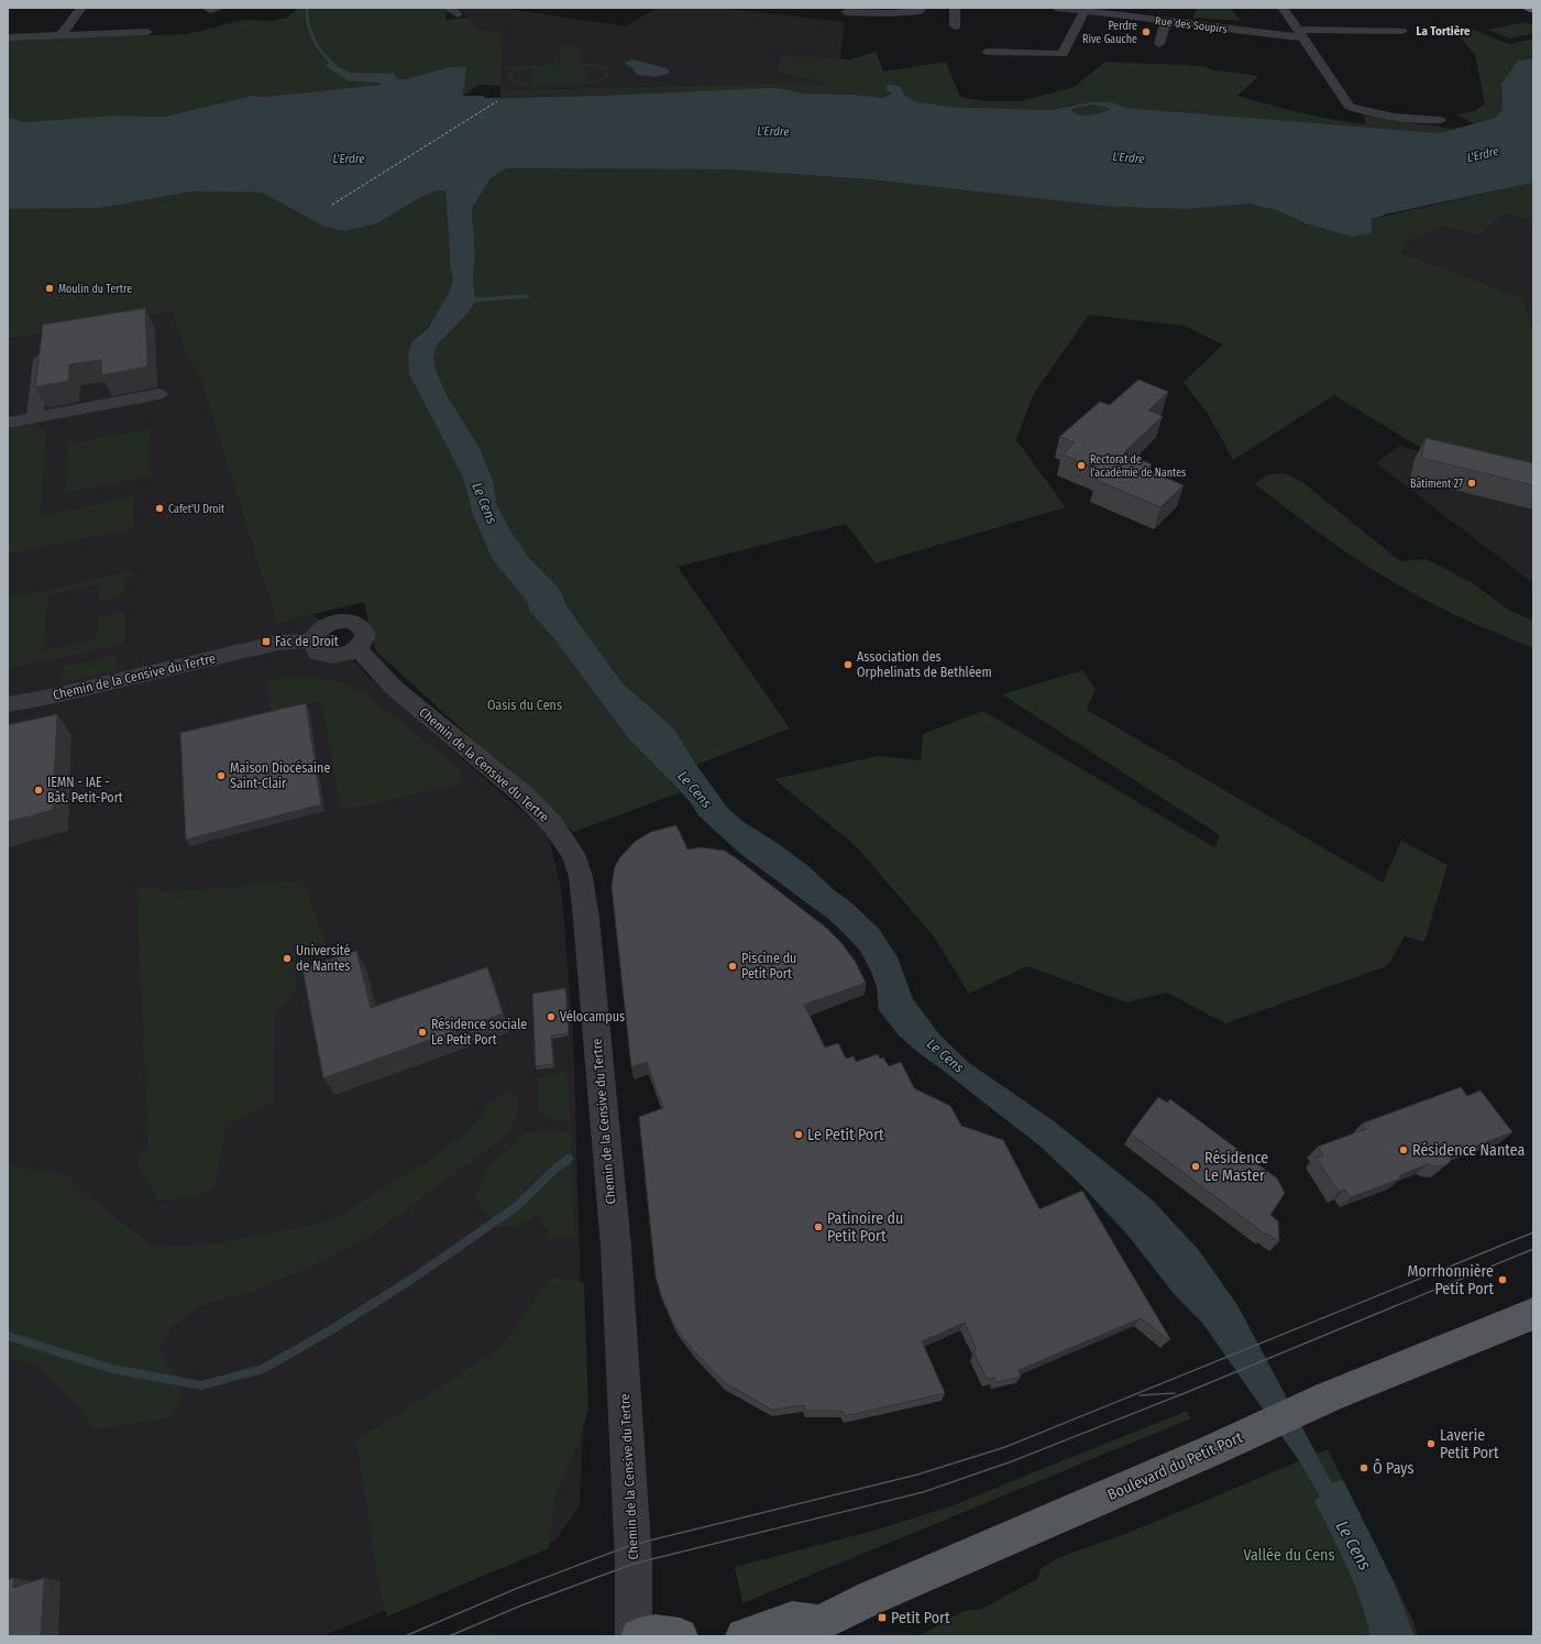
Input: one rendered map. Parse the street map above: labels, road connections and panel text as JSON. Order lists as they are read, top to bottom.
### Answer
{
  "streets": {
    "main road": ["Boulevard du Petit Port"],
    "street": ["Rue des Soupirs", "Chemin de la Censive du Tertre"]
  },
  "districts": ["La Tortière"],
  "water": ["L'Erdre", "Le Cens"],
  "parks": ["Oasis du Cens", "Vallée du Cens"],
  "places": {
    "other": [
      "Perdre Rive Gauche",
      "Moulin du Tertre",
      "Rectorat de l'académie de Nantes",
      "Bâtiment 27",
      "Cafet'U Droit",
      "Association des Orphelinats de Bethléem",
      "Maison Diocésaine Saint-Clair",
      "IEMN - IAE - Bât. Petit-Port",
      "Université de Nantes",
      "Piscine du Petit Port",
      "Vélocampus",
      "Résidence sociale Le Petit Port",
      "Le Petit Port",
      "Résidence Nantea",
      "Résidence Le Master",
      "Patinoire du Petit Port",
      "Morrhonnière Petit Port",
      "Laverie Petit Port",
      "Ô Pays"
    ],
    "transit": ["Fac de Droit", "Petit Port"]
  }
}
